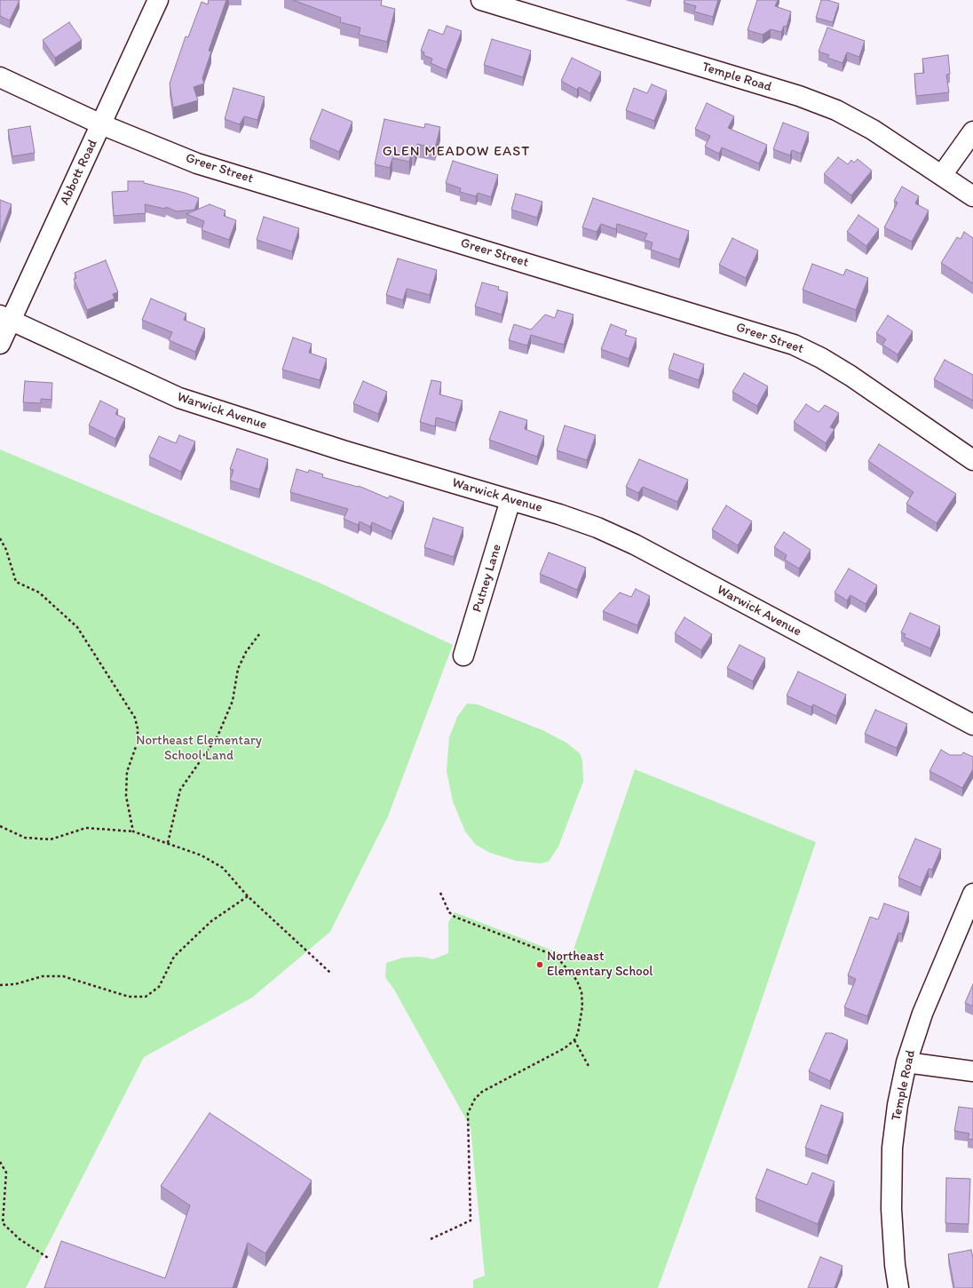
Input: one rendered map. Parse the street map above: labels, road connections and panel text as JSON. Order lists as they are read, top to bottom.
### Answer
{
  "streets": {
    "street": [
      "Temple Road",
      "Greer Street",
      "Abbott Road",
      "Warwick Avenue",
      "Putney Lane"
    ]
  },
  "crossings": [
    ["Greer Street", "Abbott Road"],
    ["Abbott Road", "Warwick Avenue"],
    ["Warwick Avenue", "Putney Lane"]
  ],
  "districts": ["GLEN MEADOW EAST"],
  "parks": ["Northeast Elementary School Land"],
  "places": ["Northeast Elementary School"]
}
